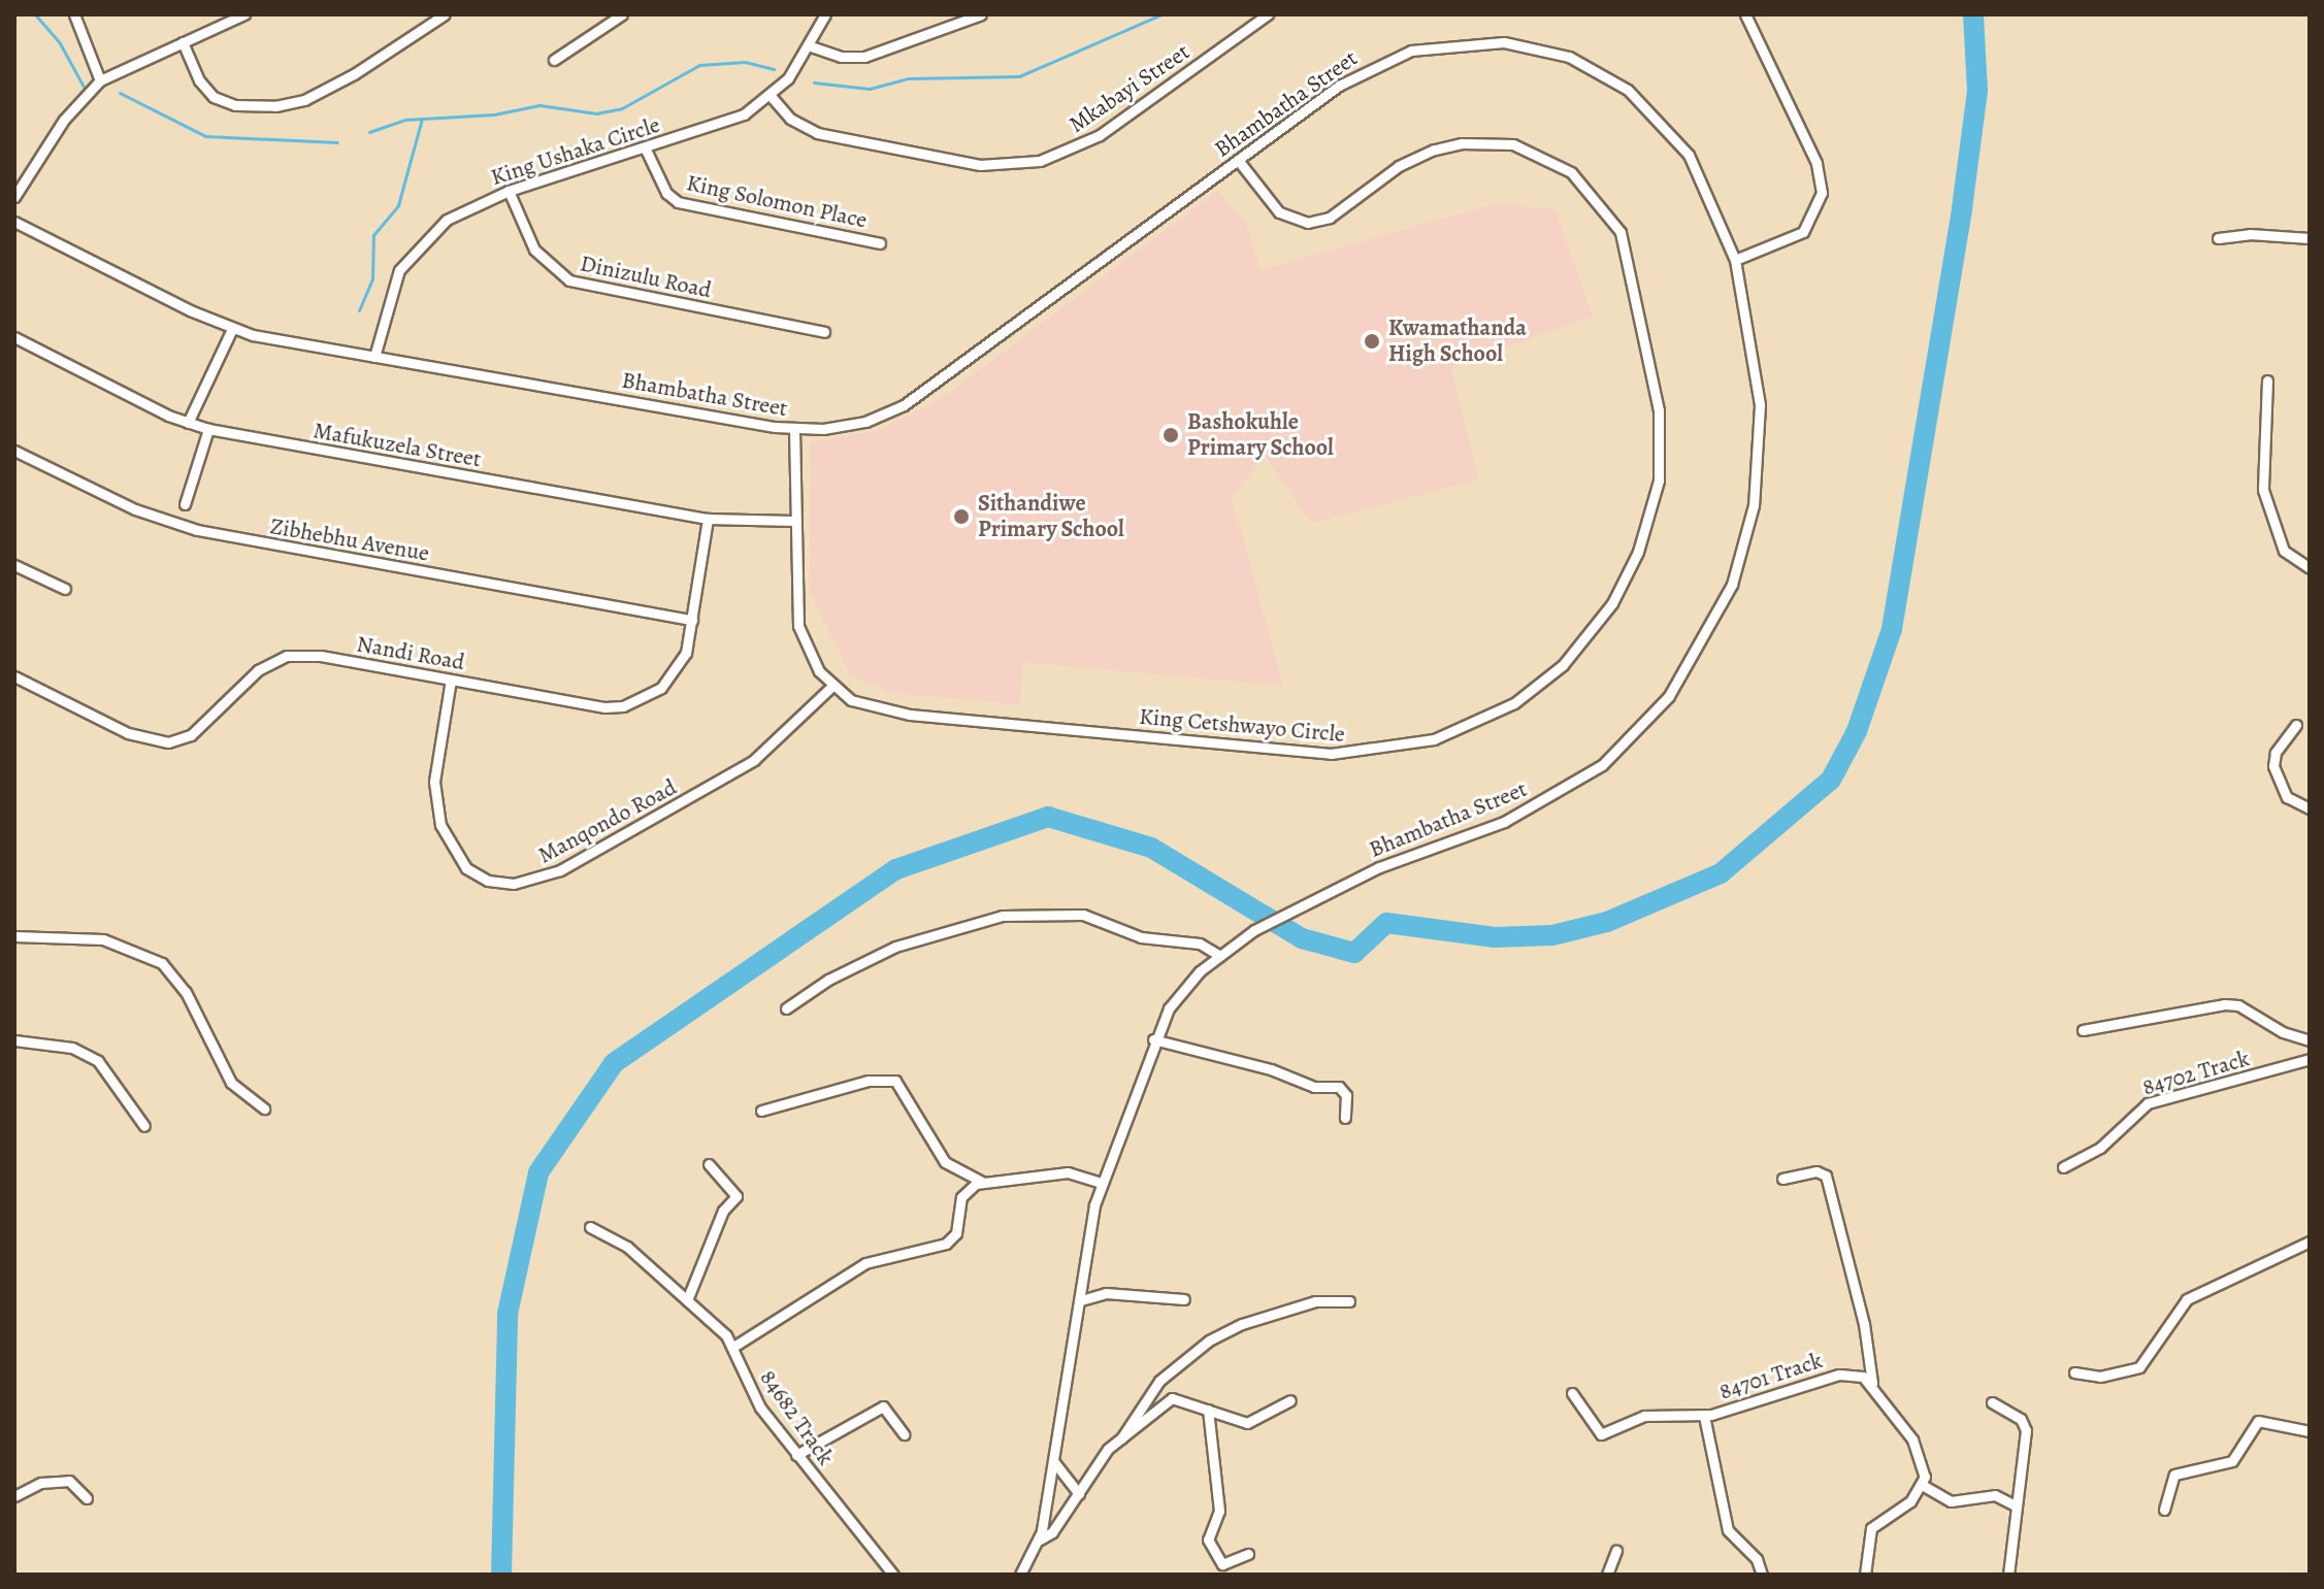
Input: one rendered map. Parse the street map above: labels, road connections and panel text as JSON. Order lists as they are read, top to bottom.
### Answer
{
  "streets": {
    "street": [
      "Mkabayi Street",
      "Bhambatha Street",
      "King Ushaka Circle",
      "King Solomon Place",
      "Dinizulu Road",
      "Mafukuzela Street",
      "Zibhebhu Avenue",
      "Nandi Road",
      "King Cetshwayo Circle",
      "Manqondo Road",
      "84702 Track",
      "84701 Track",
      "84682 Track"
    ]
  },
  "crossings": [
    ["Mkabayi Street", "King Ushaka Circle"],
    ["Bhambatha Street", "King Ushaka Circle"],
    ["Bhambatha Street", "King Cetshwayo Circle"],
    ["King Ushaka Circle", "King Solomon Place"],
    ["King Ushaka Circle", "Dinizulu Road"],
    ["Mafukuzela Street", "Nandi Road"],
    ["Zibhebhu Avenue", "Nandi Road"],
    ["Nandi Road", "Manqondo Road"],
    ["King Cetshwayo Circle", "Manqondo Road"]
  ],
  "places": ["Kwamathanda High School", "Bashokuhle Primary School", "Sithandiwe Primary School"]
}
